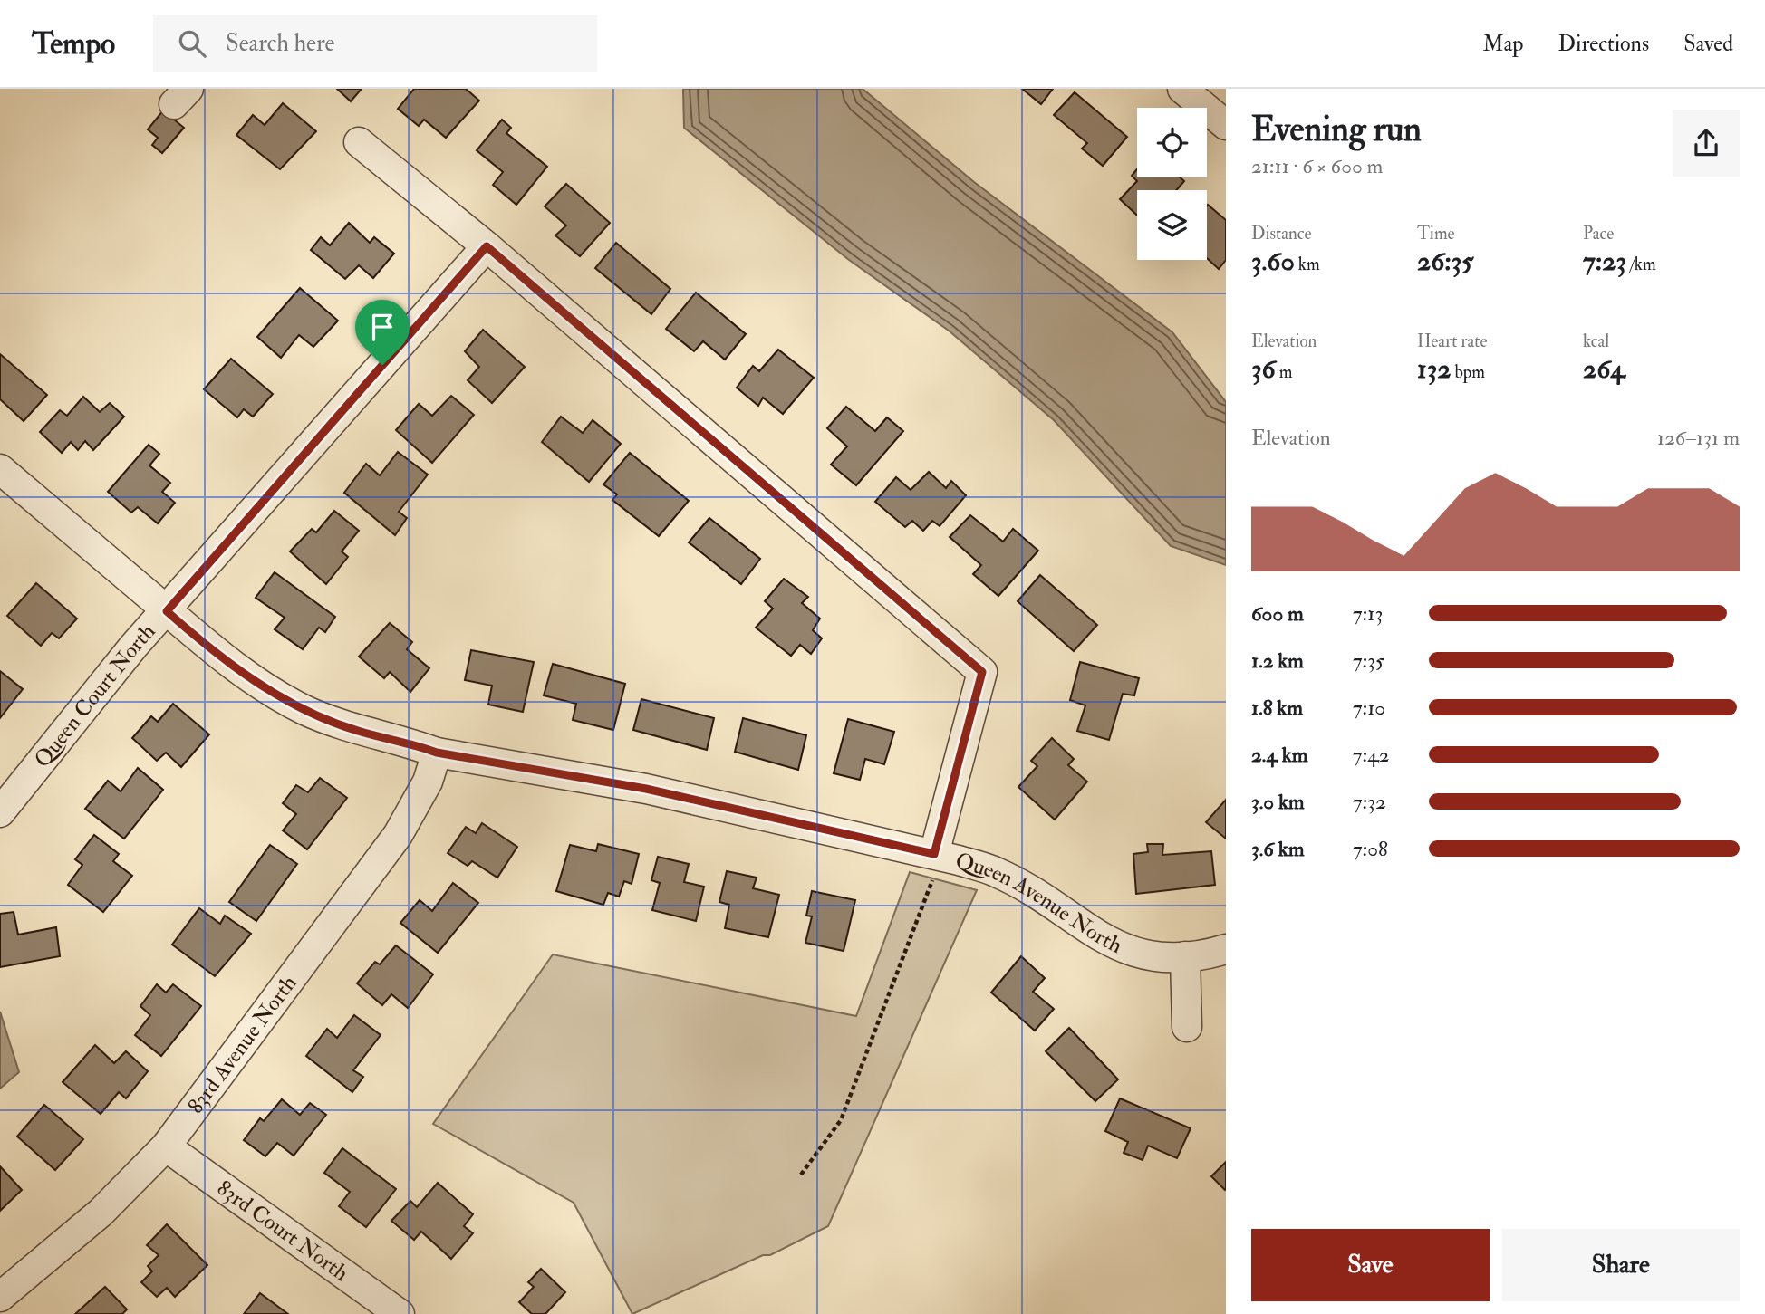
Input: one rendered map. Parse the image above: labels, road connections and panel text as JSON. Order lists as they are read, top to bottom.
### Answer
{
  "streets": {
    "street": [
      "Queen Court North",
      "Queen Avenue North",
      "83rd Avenue North",
      "83rd Court North"
    ]
  },
  "crossings": [
    ["Queen Court North", "Queen Avenue North"],
    ["Queen Avenue North", "83rd Avenue North"],
    ["83rd Avenue North", "83rd Court North"]
  ],
  "page": {
    "header": "Tempo",
    "search": "Search here",
    "nav": ["Map", "Directions", "Saved"],
    "heading": ["Evening run", "21:11 · 6 × 600 m"],
    "stats": [
      ["Distance", "3.60 km"],
      ["Time", "26:35"],
      ["Pace", "7:23 /km"],
      ["Elevation", "36 m"],
      ["Heart rate", "132 bpm"],
      ["kcal", "264"]
    ],
    "chart": ["Elevation", "126–131 m"],
    "list": [
      {
        "name": "600 m",
        "note": "7:13"
      },
      {
        "name": "1.2 km",
        "note": "7:35"
      },
      {
        "name": "1.8 km",
        "note": "7:10"
      },
      {
        "name": "2.4 km",
        "note": "7:42"
      },
      {
        "name": "3.0 km",
        "note": "7:32"
      },
      {
        "name": "3.6 km",
        "note": "7:08"
      }
    ],
    "buttons": ["Save", "Share"]
  }
}
